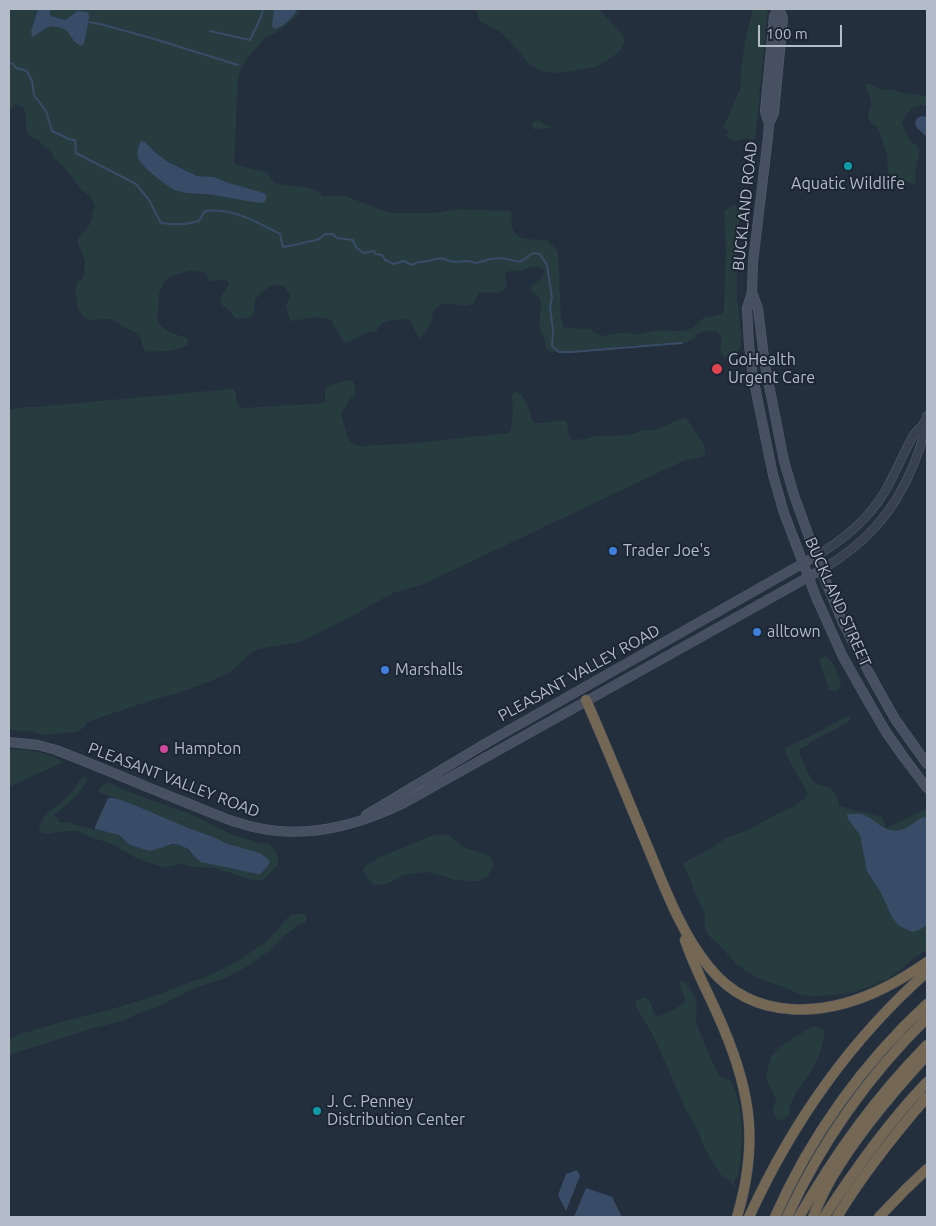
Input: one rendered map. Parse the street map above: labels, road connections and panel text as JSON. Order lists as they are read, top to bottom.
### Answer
{
  "streets": {
    "main road": ["BUCKLAND ROAD", "BUCKLAND STREET", "PLEASANT VALLEY ROAD"]
  },
  "crossings": [
    ["BUCKLAND ROAD", "BUCKLAND STREET"],
    ["BUCKLAND STREET", "PLEASANT VALLEY ROAD"]
  ],
  "places": [
    "Aquatic Wildlife",
    "GoHealth Urgent Care",
    "Trader Joe's",
    "alltown",
    "Marshalls",
    "Hampton",
    "J. C. Penney Distribution Center"
  ],
  "scale_bar": "100 m"
}
